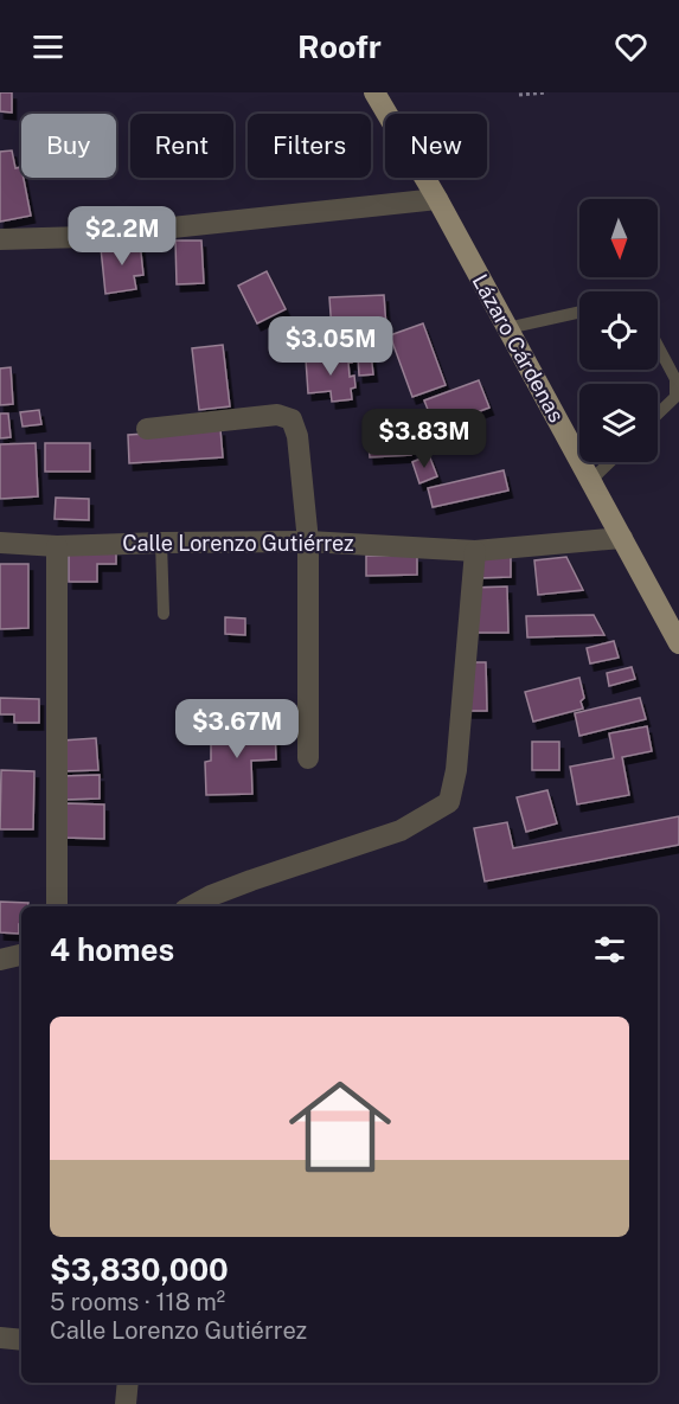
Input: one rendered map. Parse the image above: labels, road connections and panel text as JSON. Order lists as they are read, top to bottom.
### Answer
{
  "streets": {
    "main road": ["Lázaro Cárdenas"],
    "street": ["Calle Lorenzo Gutiérrez"]
  },
  "crossings": [
    ["Lázaro Cárdenas", "Calle Lorenzo Gutiérrez"]
  ],
  "north": "bottom",
  "page": {
    "header": "Roofr",
    "chip": [
      "Buy",
      "Rent",
      "Filters",
      "New"
    ],
    "price": [
      "$2.2M",
      "$3.05M",
      "$3.83M",
      "$3.67M"
    ],
    "heading": "4 homes",
    "list": [
      {
        "name": "$3,830,000",
        "note": "5 rooms · 118 m² · Calle Lorenzo Gutiérrez"
      }
    ]
  }
}
